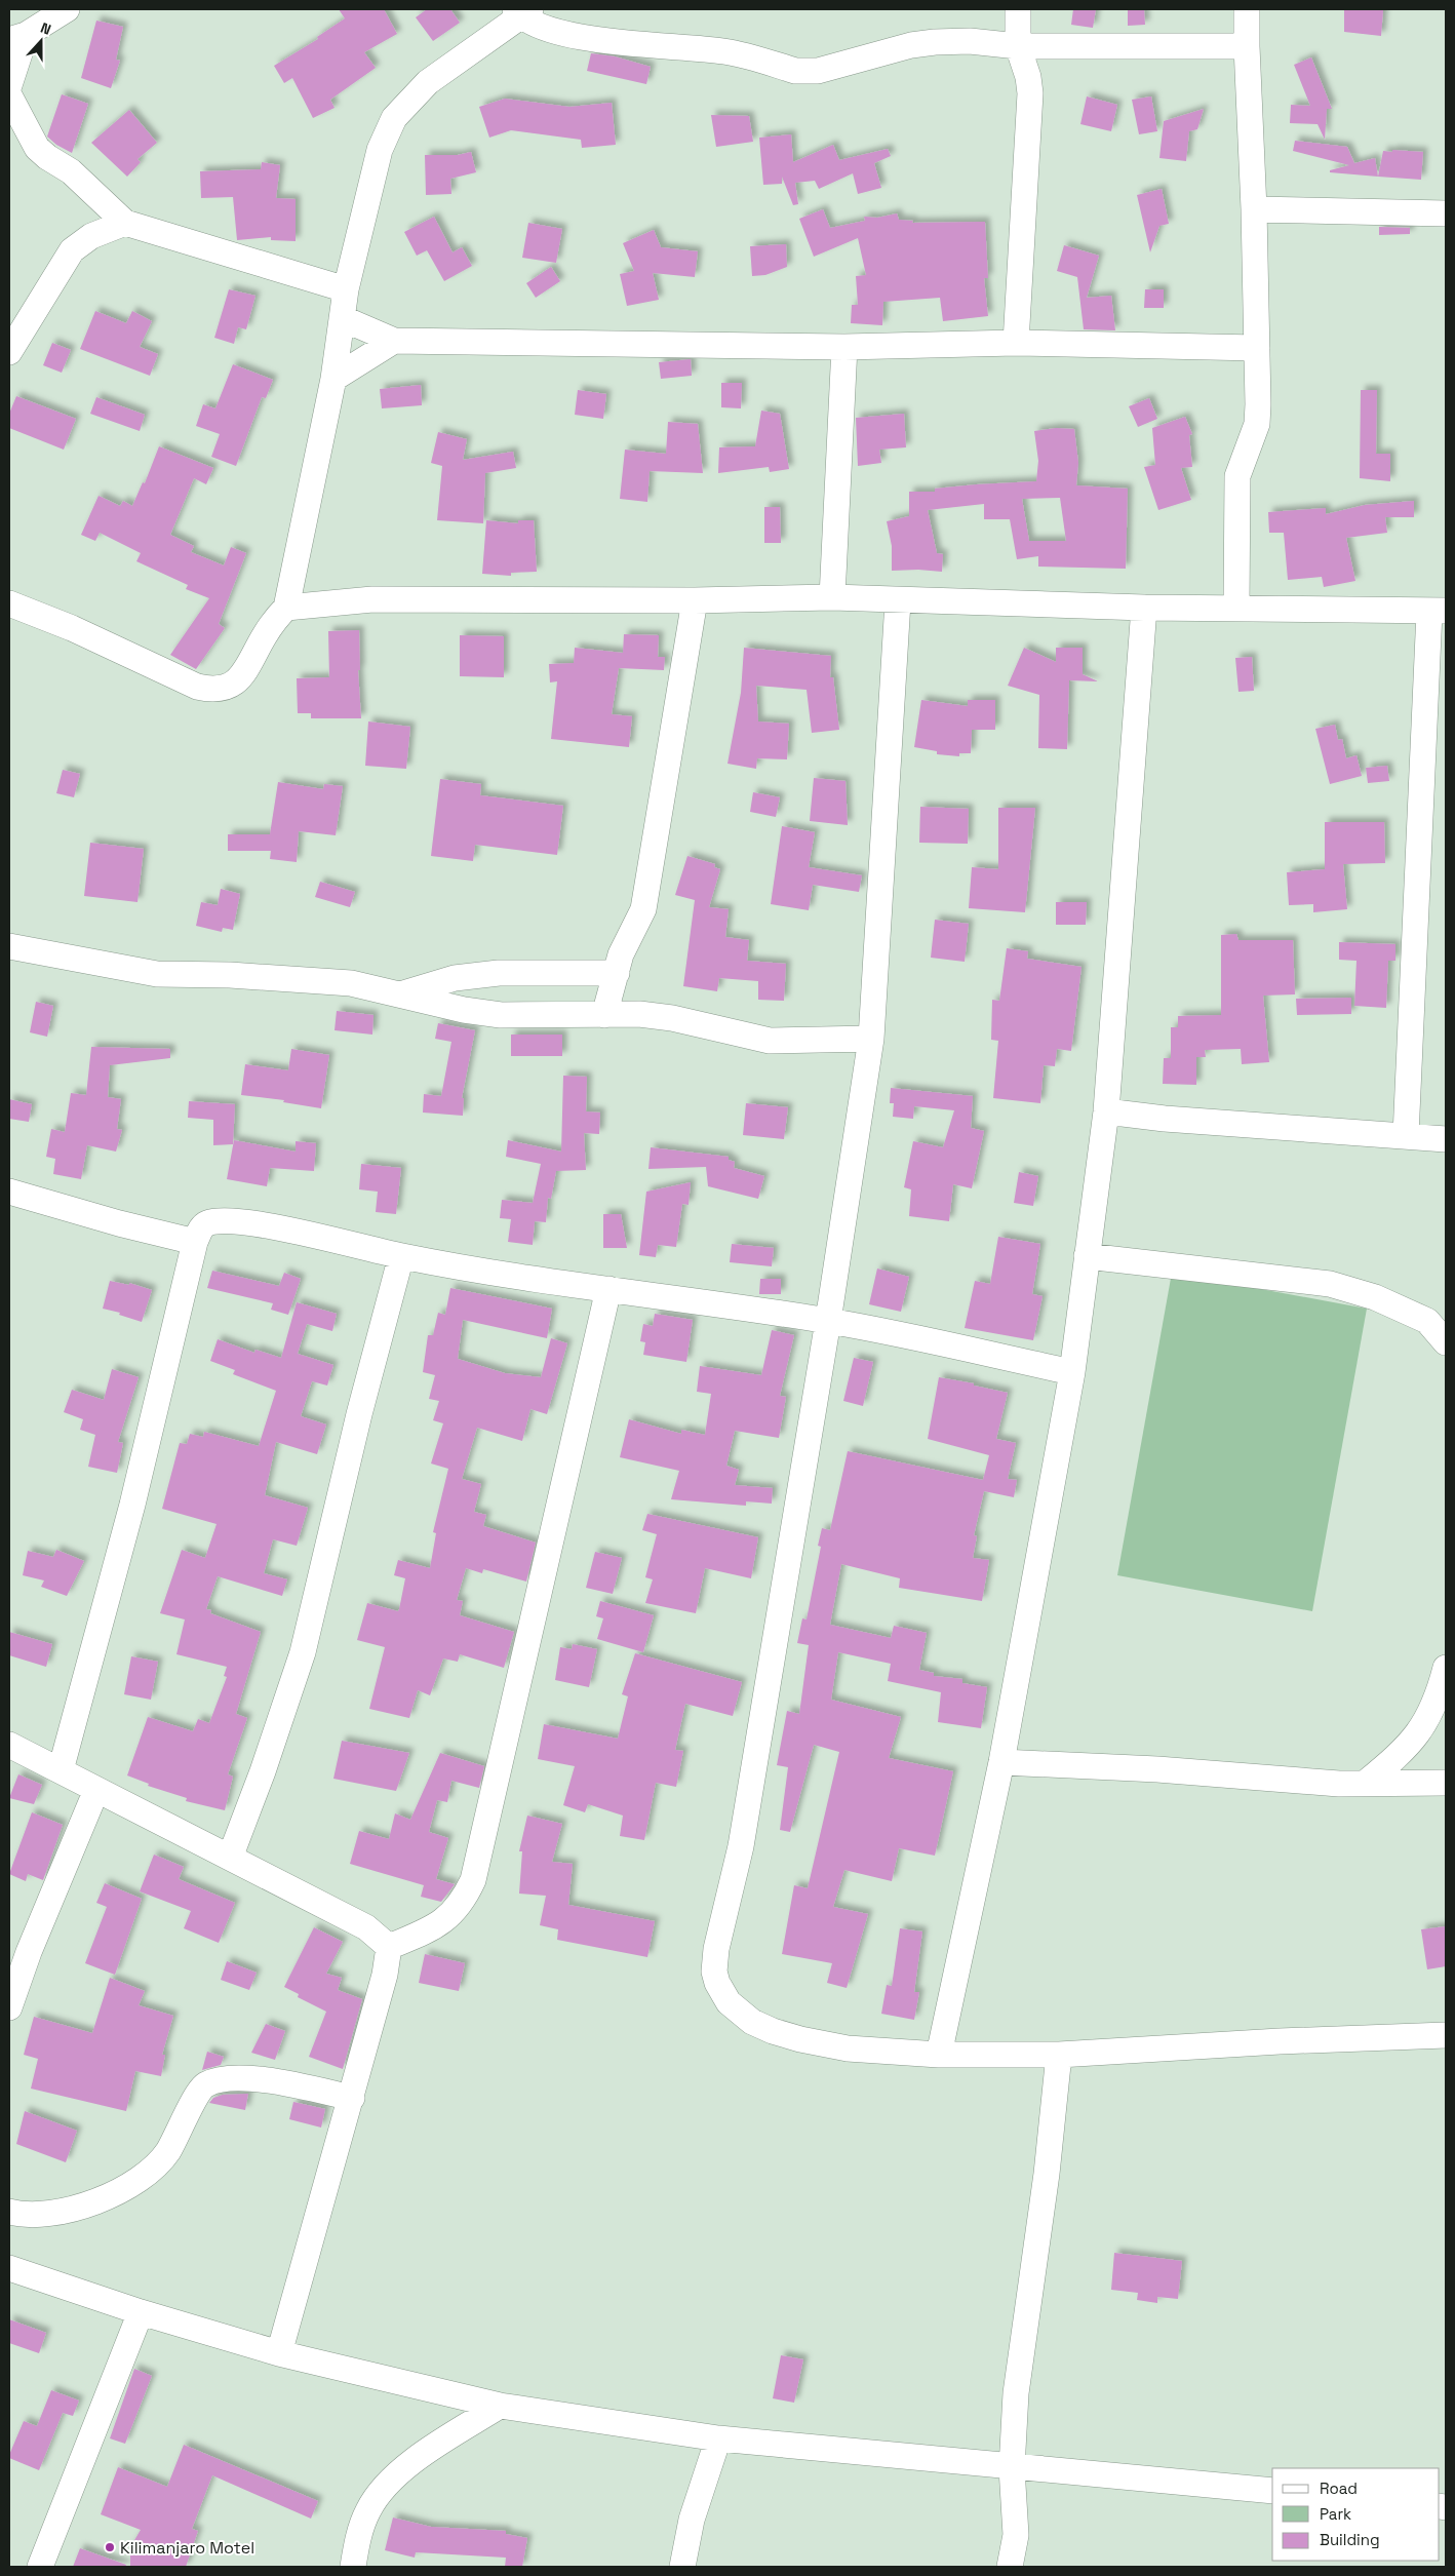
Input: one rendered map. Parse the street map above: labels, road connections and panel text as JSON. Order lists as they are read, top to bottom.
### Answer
{
  "places": ["Kilimanjaro Motel"],
  "legend": ["Road", "Park", "Building"],
  "north": "top"
}
